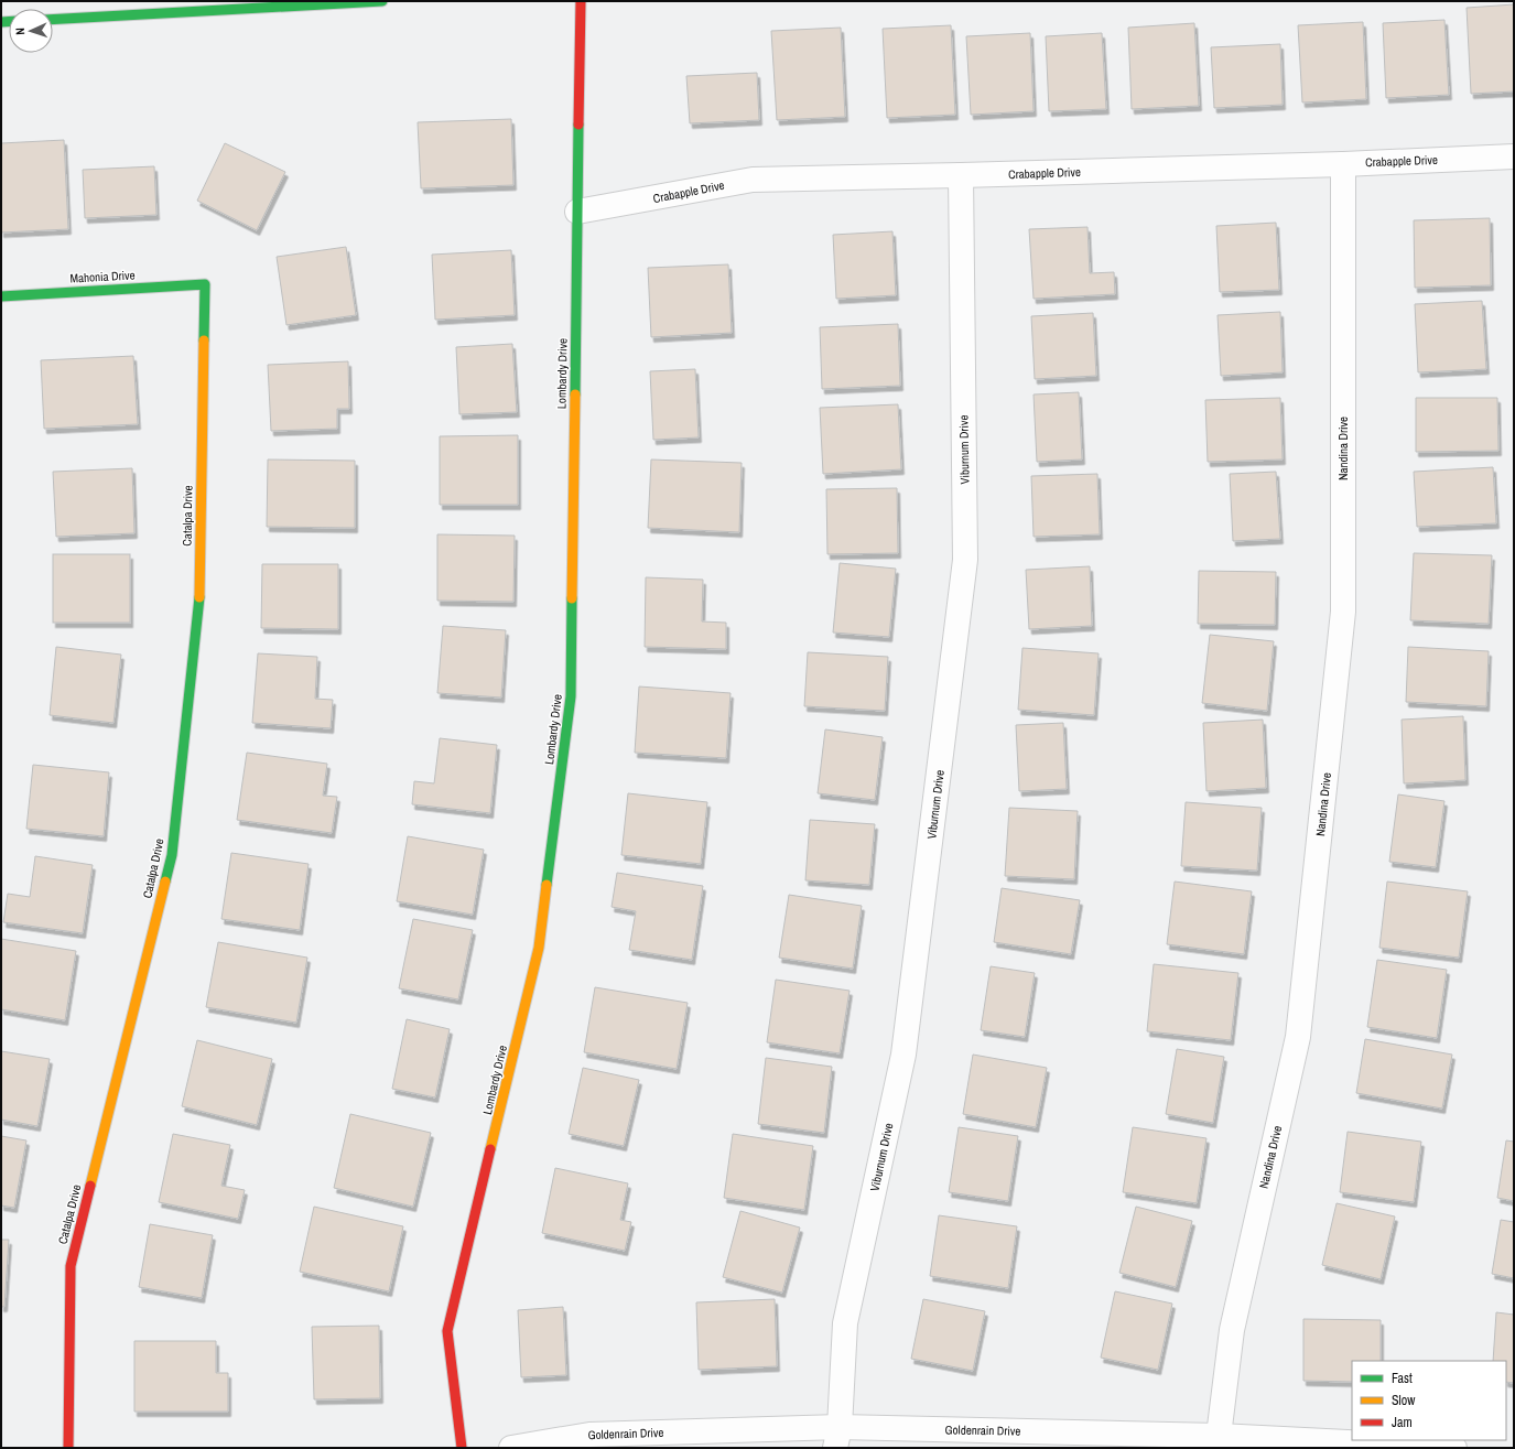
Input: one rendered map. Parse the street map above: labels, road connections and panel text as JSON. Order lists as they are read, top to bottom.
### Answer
{
  "streets": {
    "street": [
      "Crabapple Drive",
      "Mahonia Drive",
      "Lombardy Drive",
      "Nandina Drive",
      "Viburnum Drive",
      "Catalpa Drive",
      "Goldenrain Drive"
    ]
  },
  "crossings": [
    ["Crabapple Drive", "Lombardy Drive"],
    ["Crabapple Drive", "Nandina Drive"],
    ["Crabapple Drive", "Viburnum Drive"],
    ["Mahonia Drive", "Catalpa Drive"],
    ["Nandina Drive", "Goldenrain Drive"],
    ["Viburnum Drive", "Goldenrain Drive"]
  ],
  "legend": ["Fast", "Slow", "Jam"],
  "north": "left"
}
